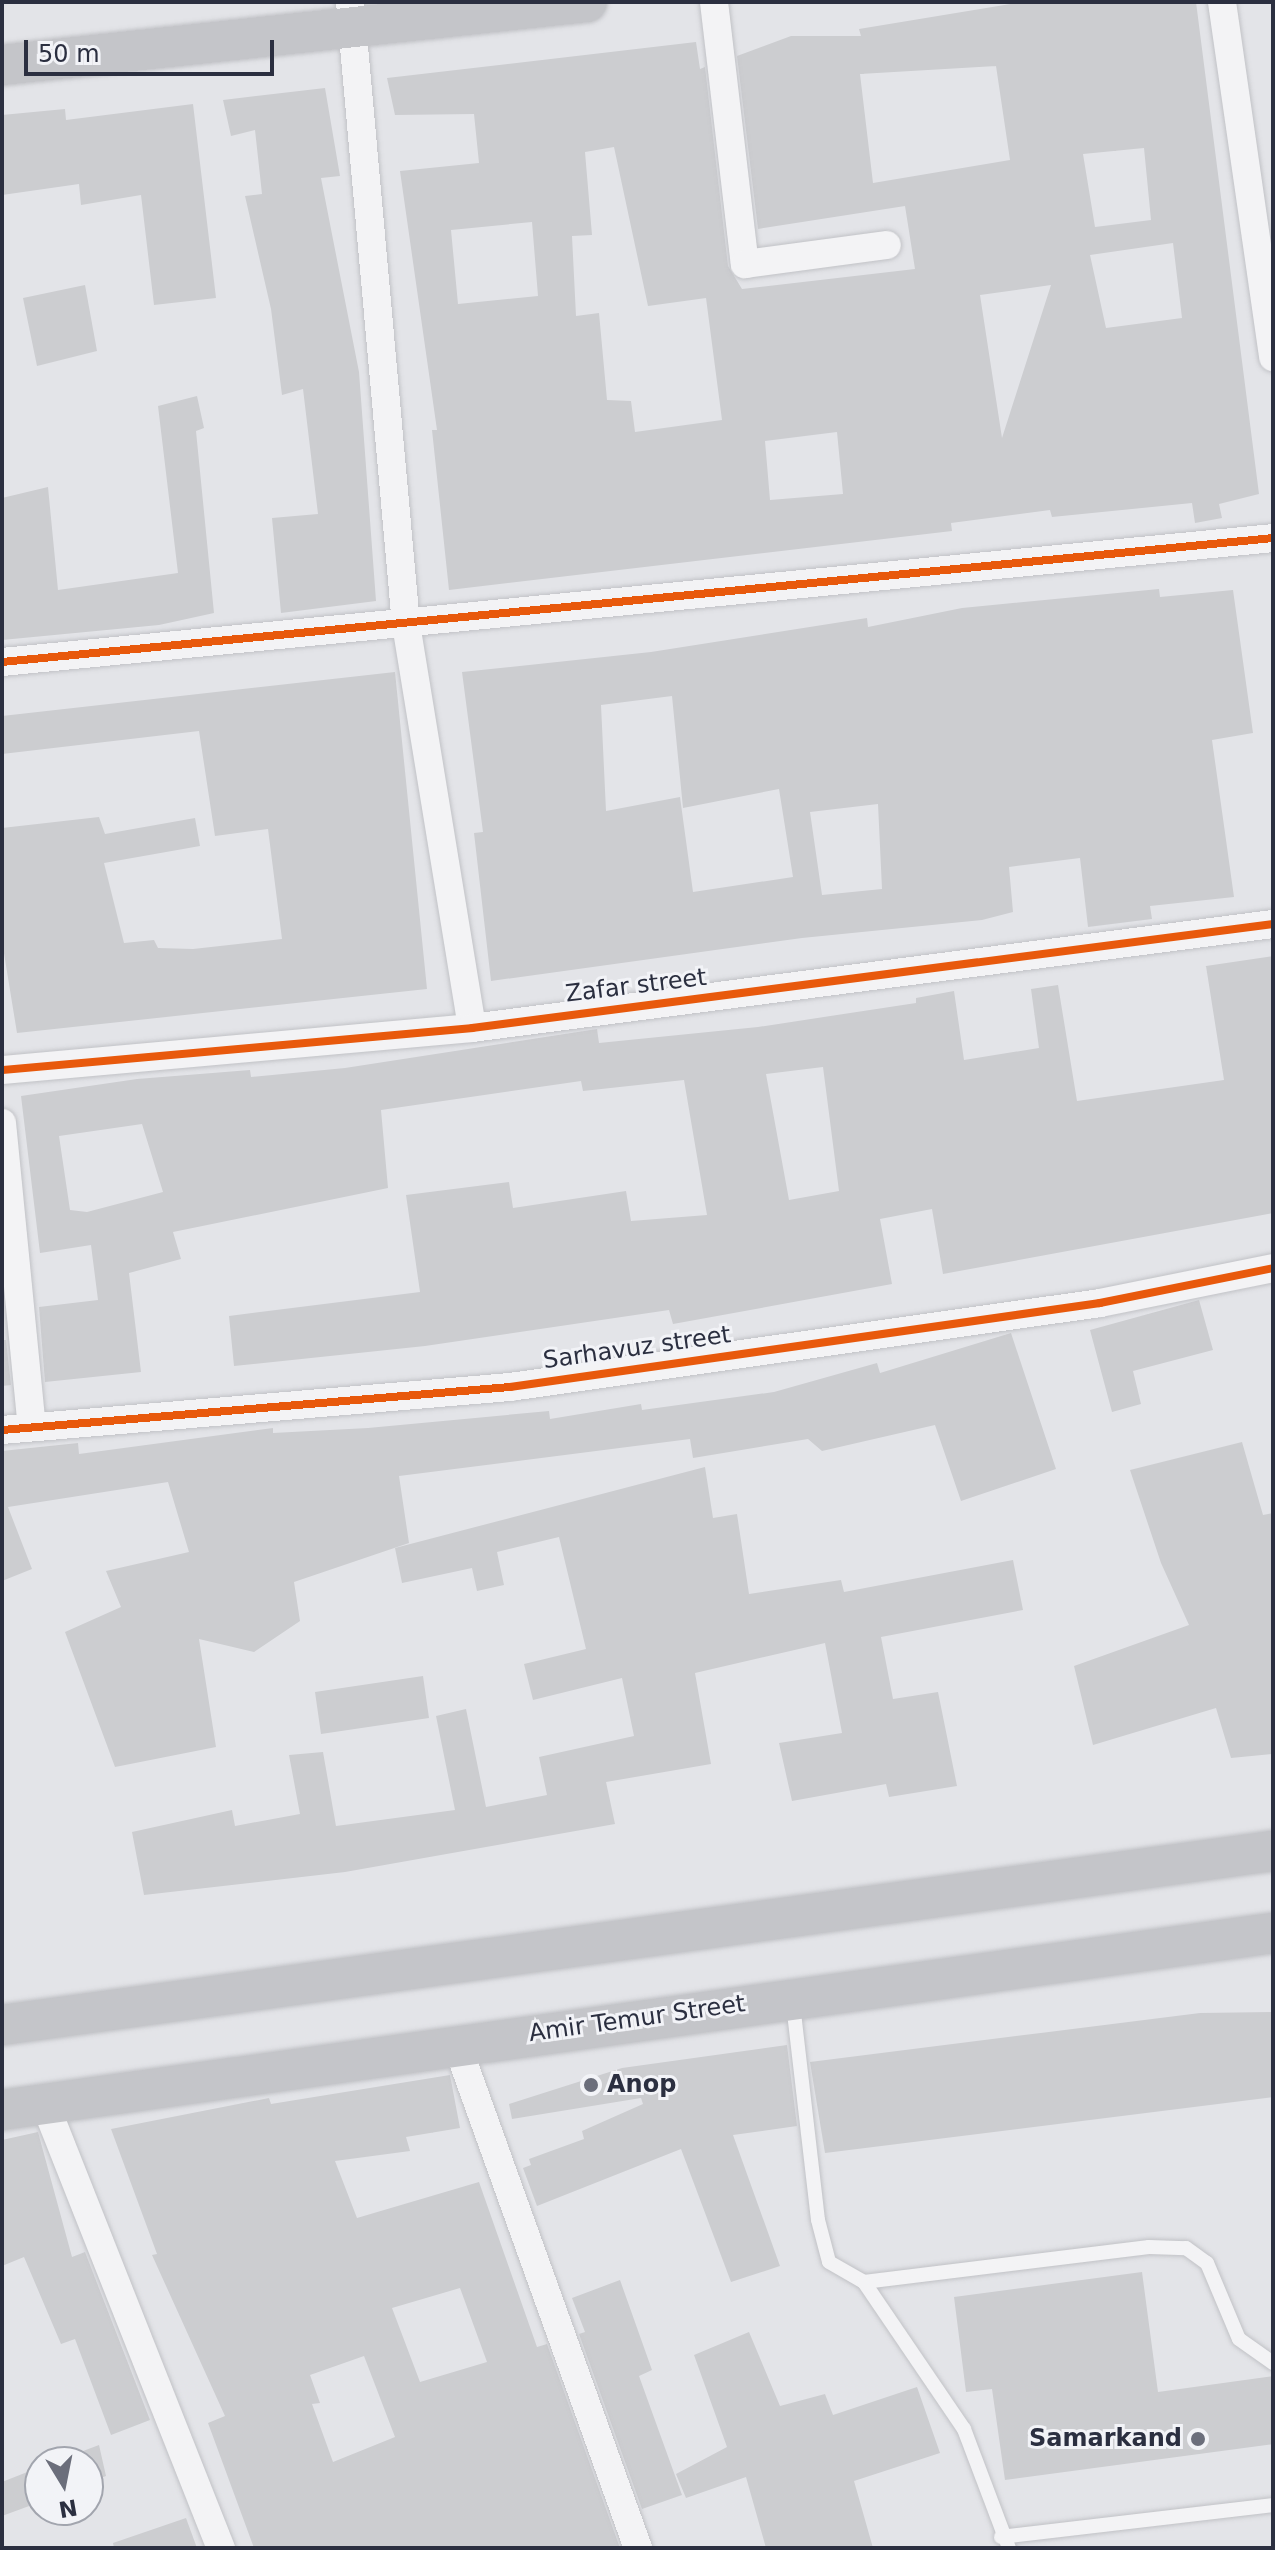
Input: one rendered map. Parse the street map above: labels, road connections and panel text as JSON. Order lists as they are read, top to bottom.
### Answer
{
  "streets": {
    "main road": ["Amir Temur Street"],
    "street": ["Zafar street", "Sarhavuz street"]
  },
  "places": ["Anop", "Samarkand"],
  "scale_bar": "50 m",
  "north": "bottom"
}
